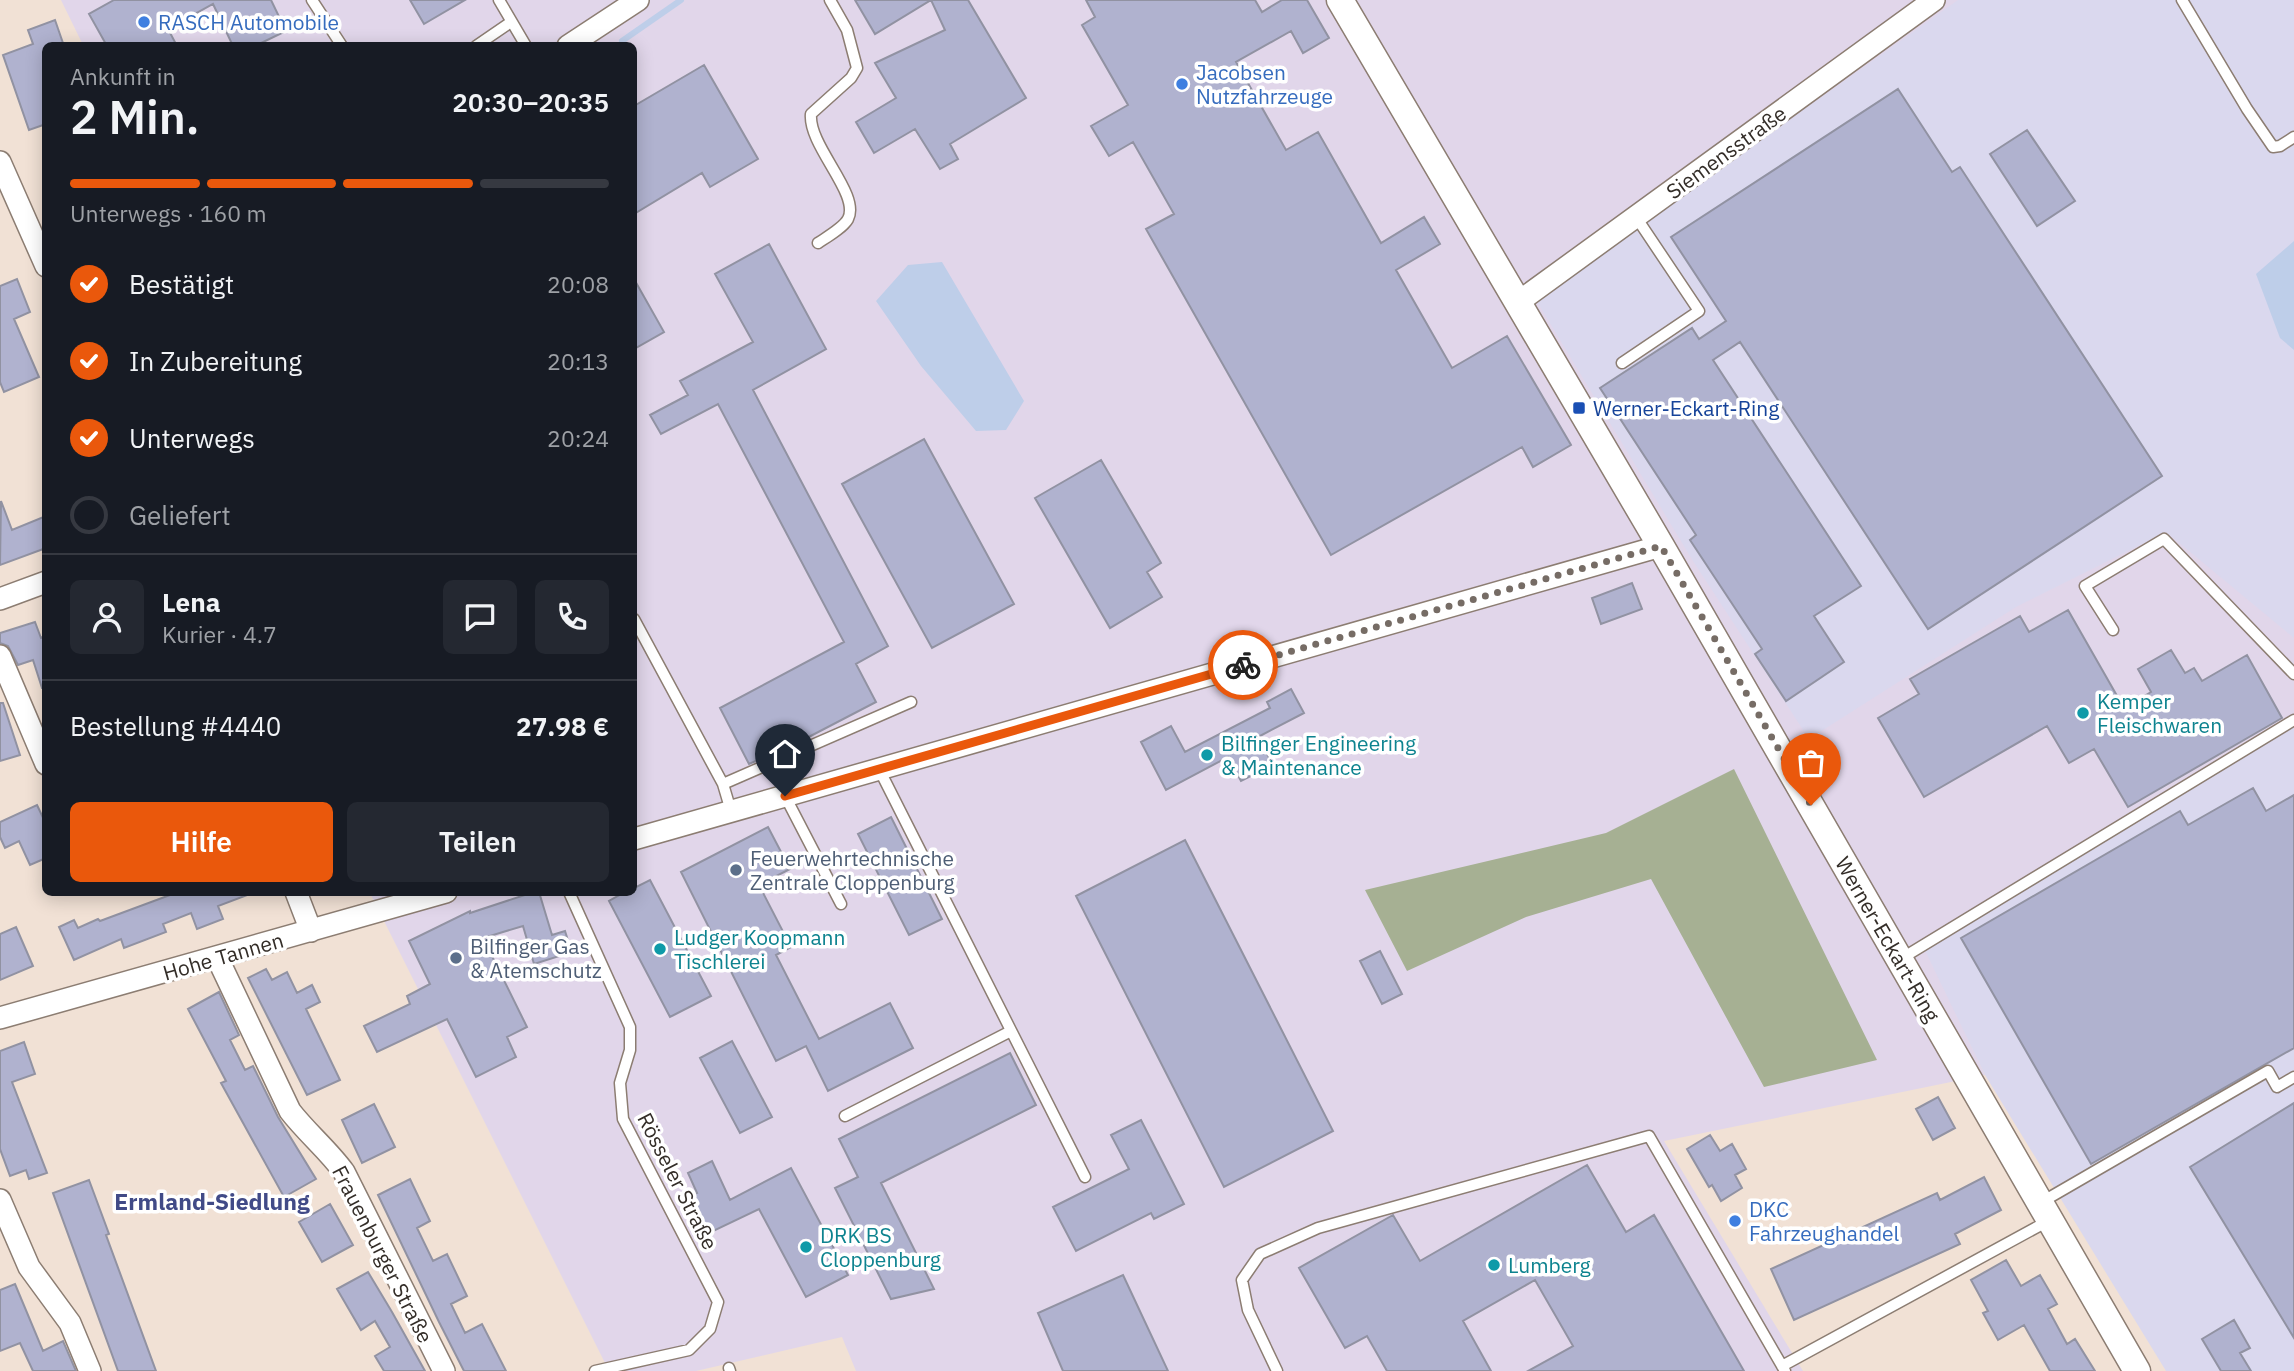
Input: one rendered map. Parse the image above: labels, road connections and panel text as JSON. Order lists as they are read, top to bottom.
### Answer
{
  "streets": {
    "street": [
      "Siemensstraße",
      "Werner-Eckart-Ring",
      "Hohe Tannen",
      "Frauenburger Straße"
    ],
    "lane": ["Rösseler Straße"]
  },
  "crossings": [
    ["Siemensstraße", "Werner-Eckart-Ring"],
    ["Hohe Tannen", "Frauenburger Straße"]
  ],
  "districts": ["Ermland-Siedlung"],
  "places": {
    "other": [
      "RASCH Automobile",
      "Jacobsen Nutzfahrzeuge",
      "Kemper Fleischwaren",
      "Bilfinger Engineering & Maintenance",
      "Feuerwehrtechnische Zentrale Cloppenburg",
      "Ludger Koopmann Tischlerei",
      "Bilfinger Gas & Atemschutz",
      "DKC Fahrzeughandel",
      "DRK BS Cloppenburg",
      "Lumberg"
    ],
    "transit": ["Werner-Eckart-Ring"]
  },
  "page": {
    "heading": ["2 Min.", "Ankunft in", "20:30–20:35"],
    "panel": [
      "Lena",
      "Kurier · 4.7",
      "Bestellung #4440",
      "27.98 €"
    ],
    "bar": "Unterwegs · 160 m",
    "list": [
      ["Bestätigt", "20:08"],
      ["In Zubereitung", "20:13"],
      ["Unterwegs", "20:24"],
      "Geliefert"
    ],
    "buttons": ["Hilfe", "Teilen"]
  }
}
